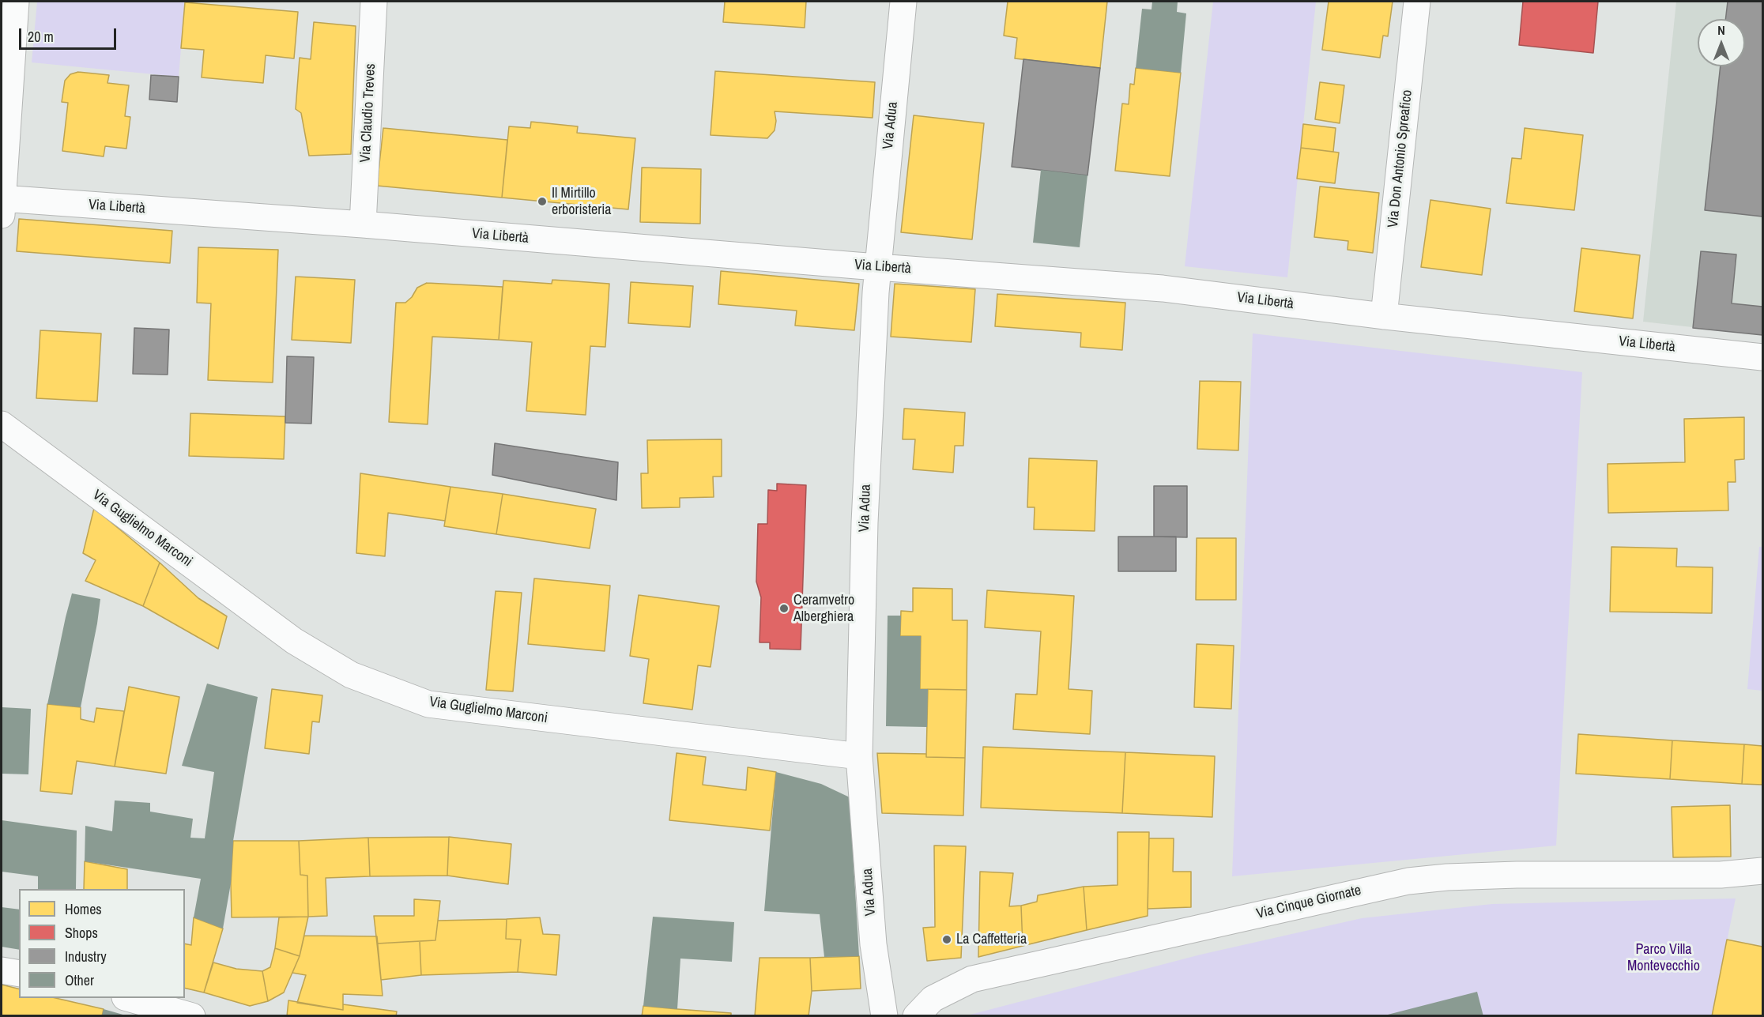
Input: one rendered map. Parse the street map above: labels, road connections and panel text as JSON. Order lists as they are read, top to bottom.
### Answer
{
  "streets": {
    "street": [
      "Via Claudio Treves",
      "Via Adua",
      "Via Don Antonio Spreafico",
      "Via Libertà",
      "Via Guglielmo Marconi",
      "Via Cinque Giornate"
    ]
  },
  "crossings": [
    ["Via Claudio Treves", "Via Libertà"],
    ["Via Adua", "Via Libertà"],
    ["Via Adua", "Via Guglielmo Marconi"],
    ["Via Don Antonio Spreafico", "Via Libertà"]
  ],
  "parks": ["Parco Villa Montevecchio"],
  "places": ["Il Mirtillo erboristeria", "Ceramvetro Alberghiera", "La Caffetteria"],
  "legend": [
    "Homes",
    "Shops",
    "Industry",
    "Other"
  ],
  "scale_bar": "20 m",
  "north": "top"
}
